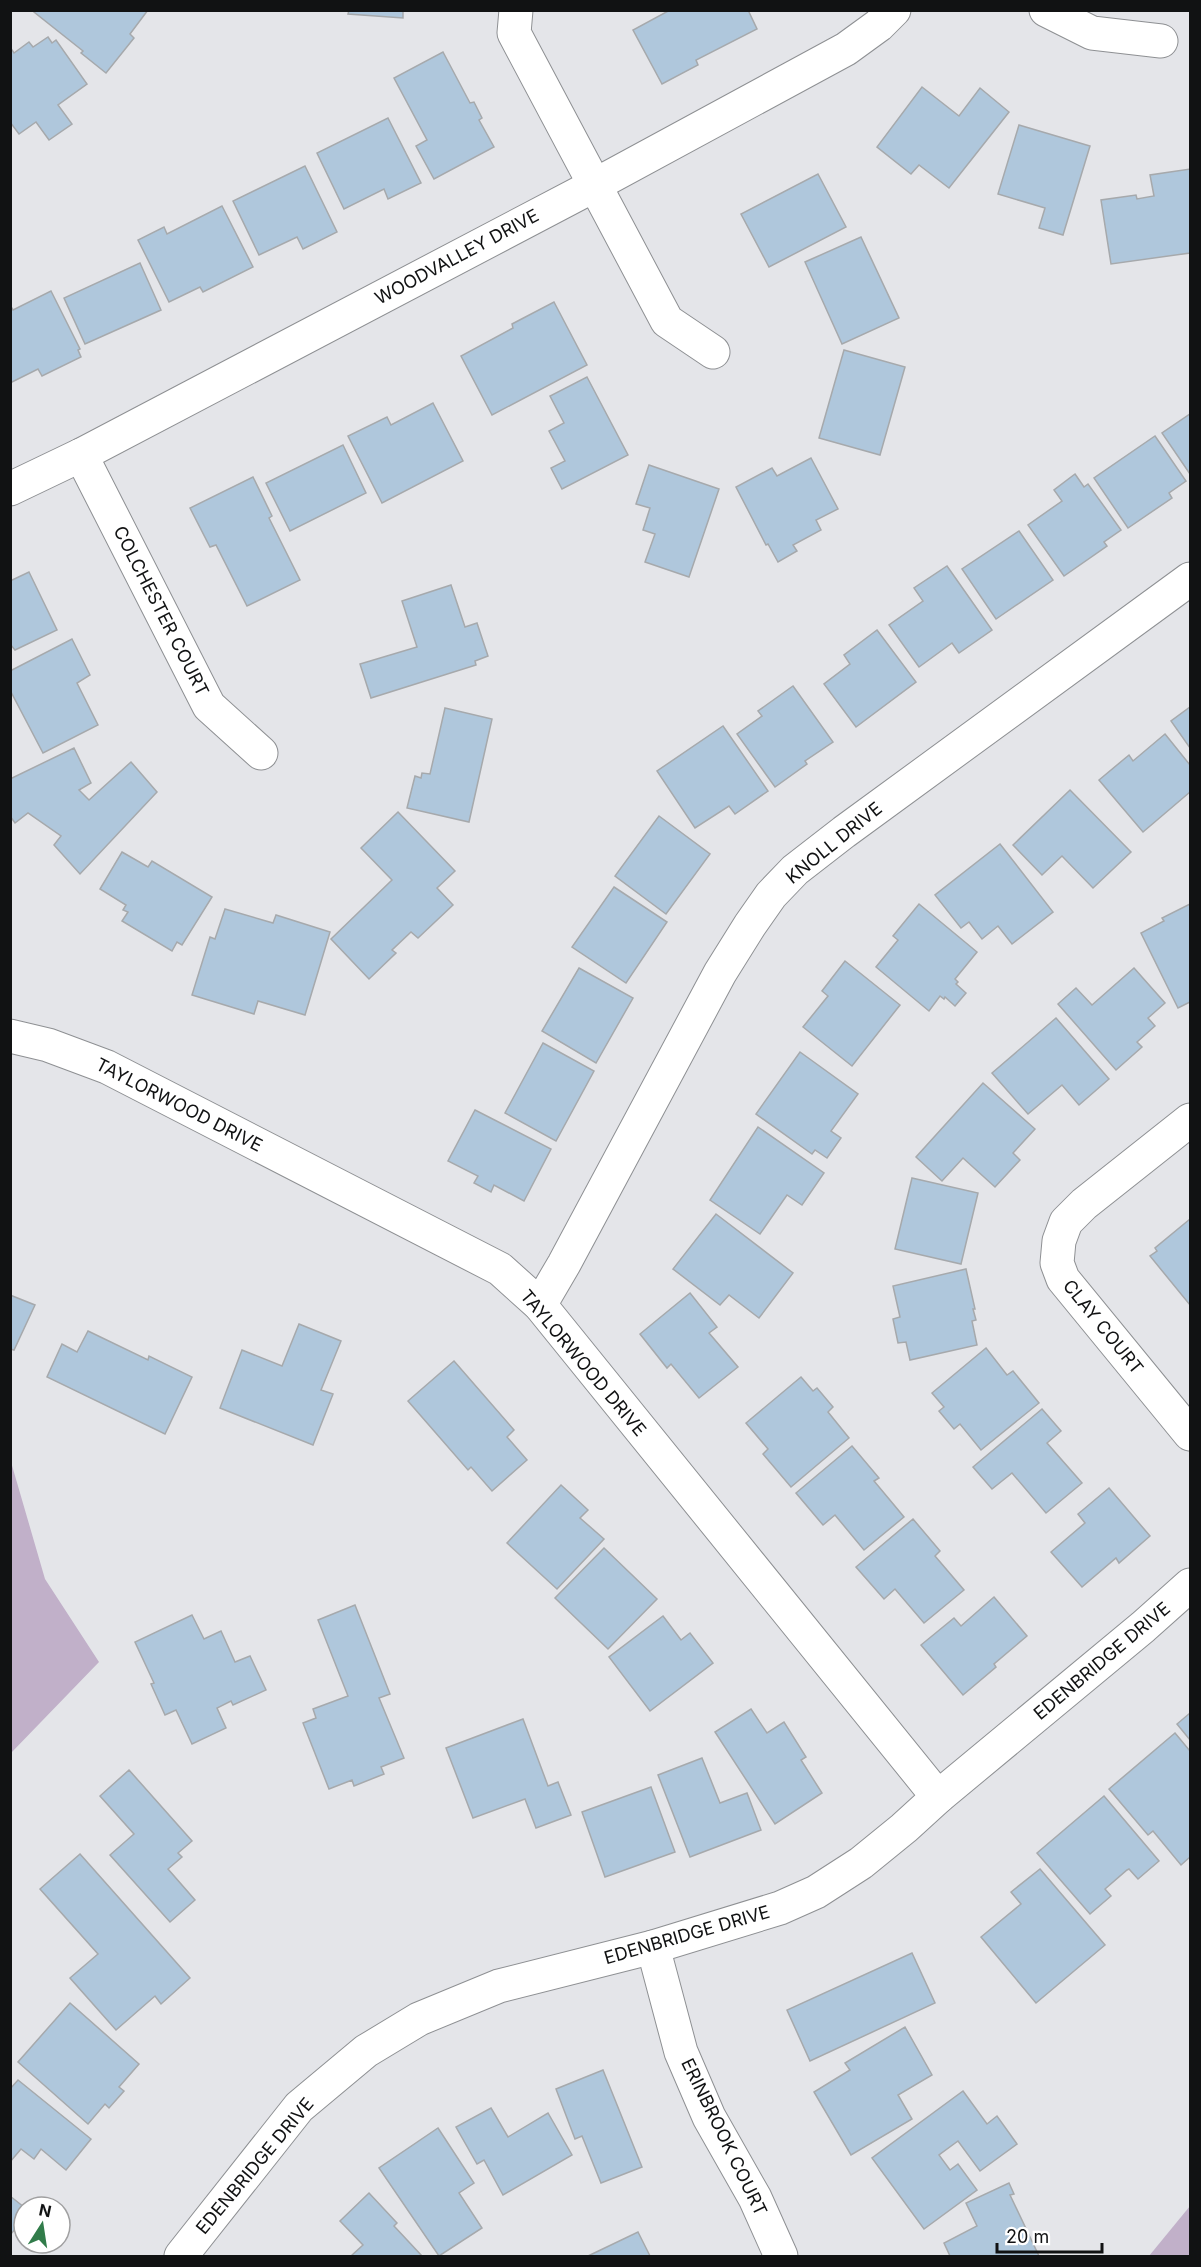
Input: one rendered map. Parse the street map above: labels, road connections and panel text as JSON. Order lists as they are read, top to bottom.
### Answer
{
  "streets": {
    "street": [
      "WOODVALLEY DRIVE",
      "COLCHESTER COURT",
      "KNOLL DRIVE",
      "TAYLORWOOD DRIVE",
      "CLAY COURT",
      "EDENBRIDGE DRIVE",
      "ERINBROOK COURT"
    ]
  },
  "crossings": [
    ["WOODVALLEY DRIVE", "COLCHESTER COURT"],
    ["KNOLL DRIVE", "TAYLORWOOD DRIVE"],
    ["TAYLORWOOD DRIVE", "EDENBRIDGE DRIVE"],
    ["EDENBRIDGE DRIVE", "ERINBROOK COURT"]
  ],
  "scale_bar": "20 m",
  "north": "top"
}
